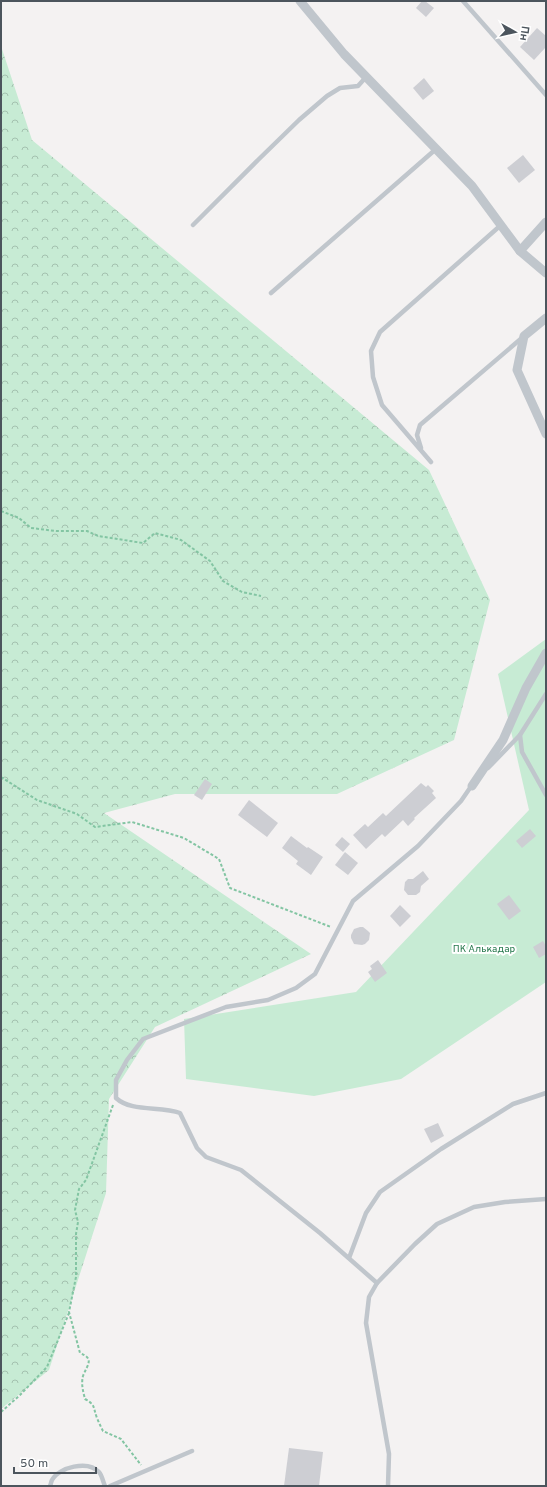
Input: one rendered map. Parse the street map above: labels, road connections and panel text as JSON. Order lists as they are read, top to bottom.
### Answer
{
  "parks": ["ПК Алькадар"],
  "scale_bar": "50 m",
  "north": "right"
}
